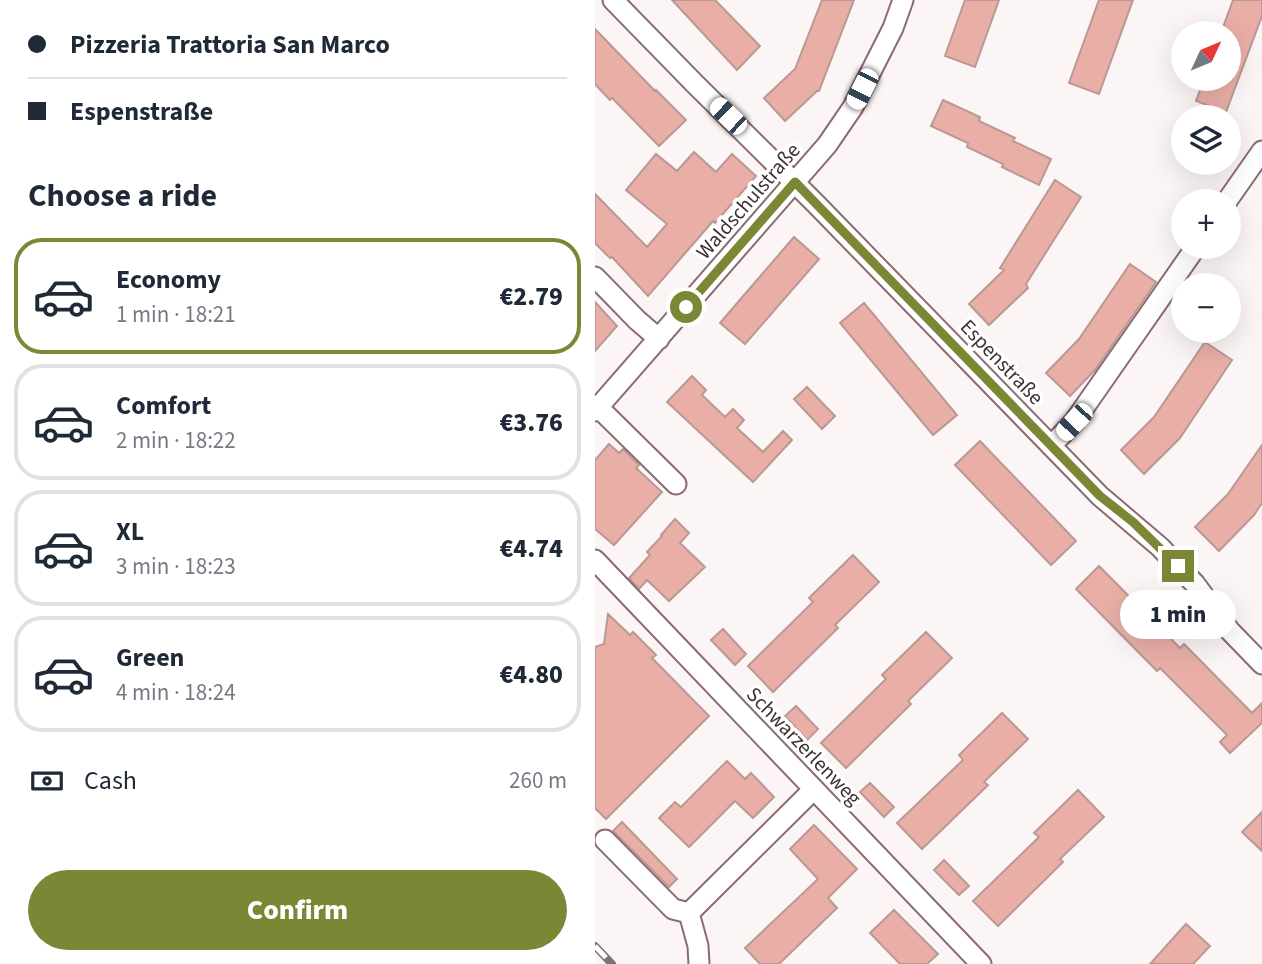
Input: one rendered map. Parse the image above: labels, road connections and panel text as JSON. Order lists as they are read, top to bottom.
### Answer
{
  "streets": {
    "street": ["Waldschulstraße", "Espenstraße", "Schwarzerlenweg"]
  },
  "crossings": [
    ["Waldschulstraße", "Espenstraße"]
  ],
  "north": "top right",
  "page": {
    "banner": ["Pizzeria Trattoria San Marco", "Espenstraße"],
    "map_buttons": ["+", "−"],
    "heading": "Choose a ride",
    "list": [
      {
        "name": "Economy",
        "note": "1 min · 18:21",
        "value": "€2.79"
      },
      {
        "name": "Comfort",
        "note": "2 min · 18:22",
        "value": "€3.76"
      },
      {
        "name": "XL",
        "note": "3 min · 18:23",
        "value": "€4.74"
      },
      {
        "name": "Green",
        "note": "4 min · 18:24",
        "value": "€4.80"
      }
    ],
    "bubble": "1 min",
    "pay": ["Cash", "260 m"],
    "buttons": "Confirm"
  }
}
